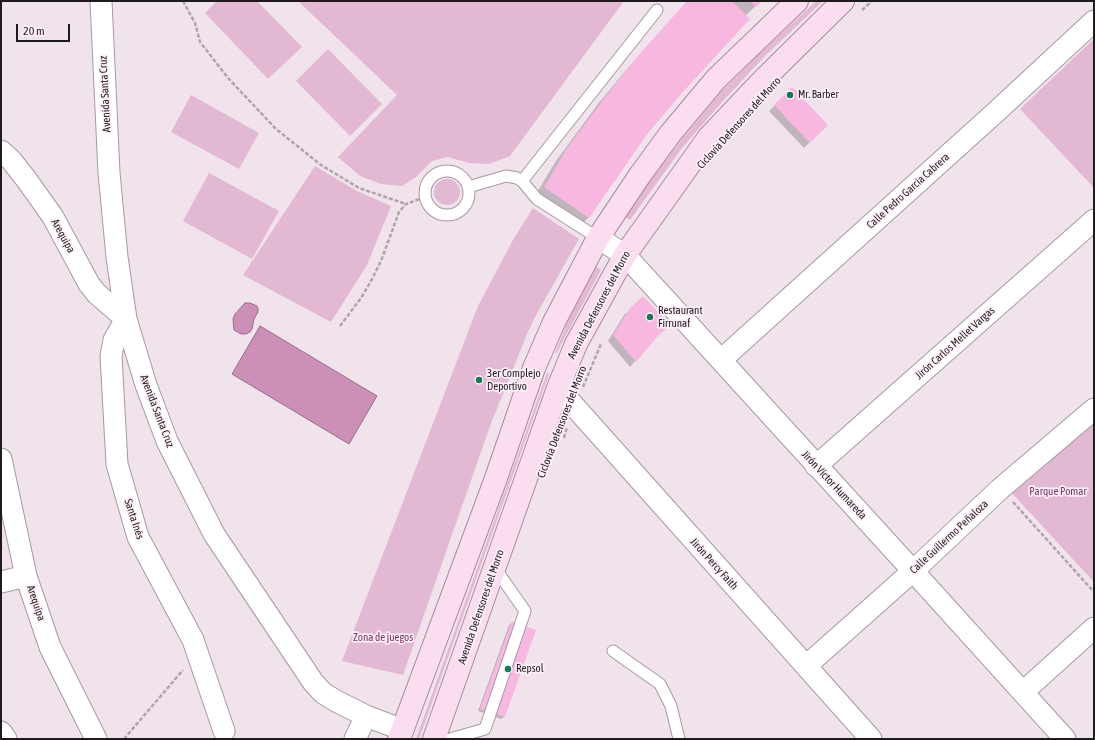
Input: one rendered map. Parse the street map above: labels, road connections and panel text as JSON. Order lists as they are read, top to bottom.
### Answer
{
  "streets": {
    "main road": ["Avenida Defensores del Morro"],
    "street": [
      "Avenida Santa Cruz",
      "Calle Pedro Garcia Cabrera",
      "Arequipa",
      "Jirón Carlos Mellet Vargas",
      "Jirón Víctor Humareda",
      "Santa Inés",
      "Calle Guillermo Peñaloza",
      "Jirón Percy Faith"
    ],
    "path": ["Ciclovía Defensores del Morro"]
  },
  "crossings": [
    ["Avenida Santa Cruz", "Arequipa"],
    ["Avenida Santa Cruz", "Santa Inés"],
    ["Ciclovía Defensores del Morro", "Jirón Percy Faith"],
    ["Calle Pedro Garcia Cabrera", "Jirón Víctor Humareda"],
    ["Arequipa", "Santa Inés"],
    ["Avenida Defensores del Morro", "Jirón Víctor Humareda"],
    ["Avenida Defensores del Morro", "Jirón Percy Faith"],
    ["Jirón Carlos Mellet Vargas", "Jirón Víctor Humareda"],
    ["Jirón Víctor Humareda", "Calle Guillermo Peñaloza"],
    ["Calle Guillermo Peñaloza", "Jirón Percy Faith"]
  ],
  "parks": ["Parque Pomar", "Zona de juegos"],
  "places": [
    "Mr. Barber",
    "Restaurant Firrunaf",
    "3er Complejo Deportivo",
    "Repsol"
  ],
  "scale_bar": "20 m"
}
